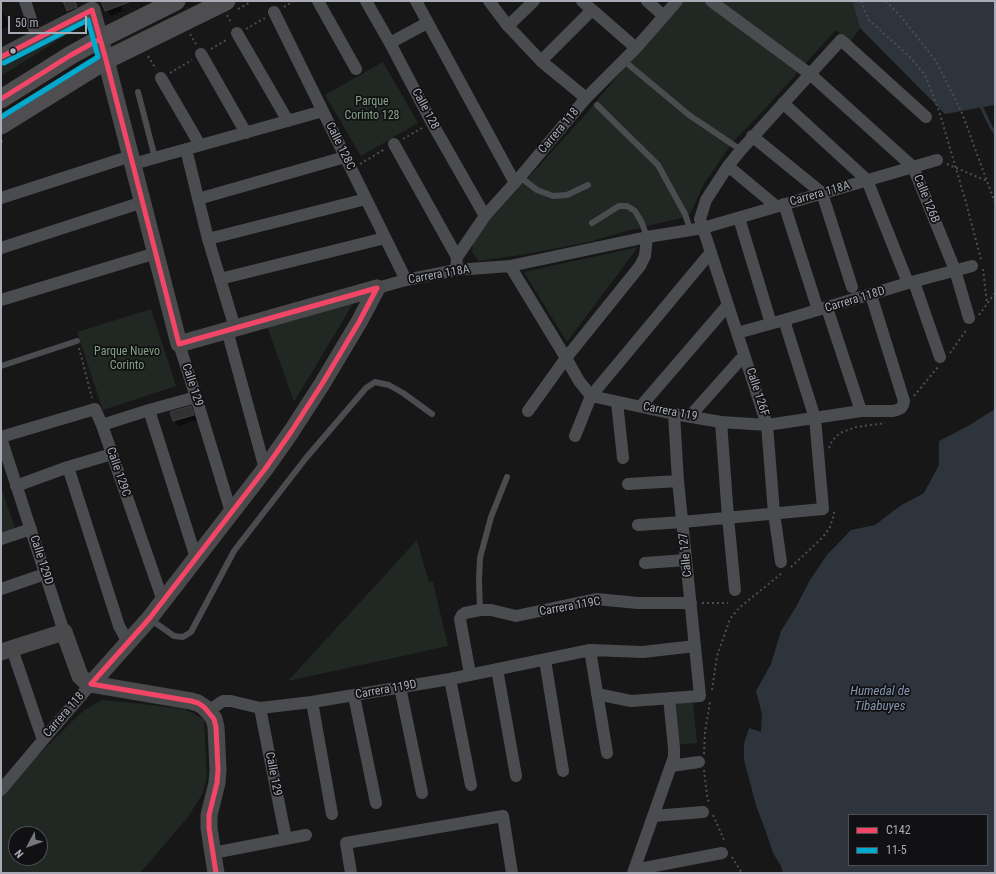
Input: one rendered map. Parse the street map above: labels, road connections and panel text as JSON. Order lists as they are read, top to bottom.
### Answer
{
  "streets": {
    "street": [
      "Calle 128",
      "Carrera 118",
      "Calle 128C",
      "Carrera 118A",
      "Calle 126B",
      "Carrera 118D",
      "Calle 129",
      "Calle 126F",
      "Carrera 119",
      "Calle 129C",
      "Calle 127",
      "Calle 129D",
      "Carrera 119C",
      "Carrera 119D"
    ]
  },
  "crossings": [
    ["Calle 128", "Carrera 118"],
    ["Carrera 118", "Carrera 118A"],
    ["Carrera 118", "Calle 129"],
    ["Carrera 118", "Calle 129C"],
    ["Carrera 118", "Calle 129D"],
    ["Calle 128C", "Carrera 118A"],
    ["Carrera 118A", "Calle 126B"],
    ["Carrera 118A", "Calle 129"],
    ["Carrera 118A", "Calle 126F"],
    ["Calle 126B", "Carrera 118D"],
    ["Carrera 118D", "Calle 126F"],
    ["Carrera 118D", "Carrera 119"],
    ["Calle 129", "Carrera 119D"],
    ["Calle 126F", "Carrera 119"],
    ["Carrera 119", "Calle 127"],
    ["Calle 127", "Carrera 119C"],
    ["Calle 127", "Carrera 119D"],
    ["Carrera 119C", "Carrera 119D"]
  ],
  "water": ["Humedal de Tibabuyes"],
  "parks": ["Parque Corinto 128", "Parque Nuevo Corinto"],
  "lines": ["transit line C142", "transit line 11-5"],
  "legend": ["C142", "11-5"],
  "scale_bar": "50 m",
  "north": "bottom left"
}
